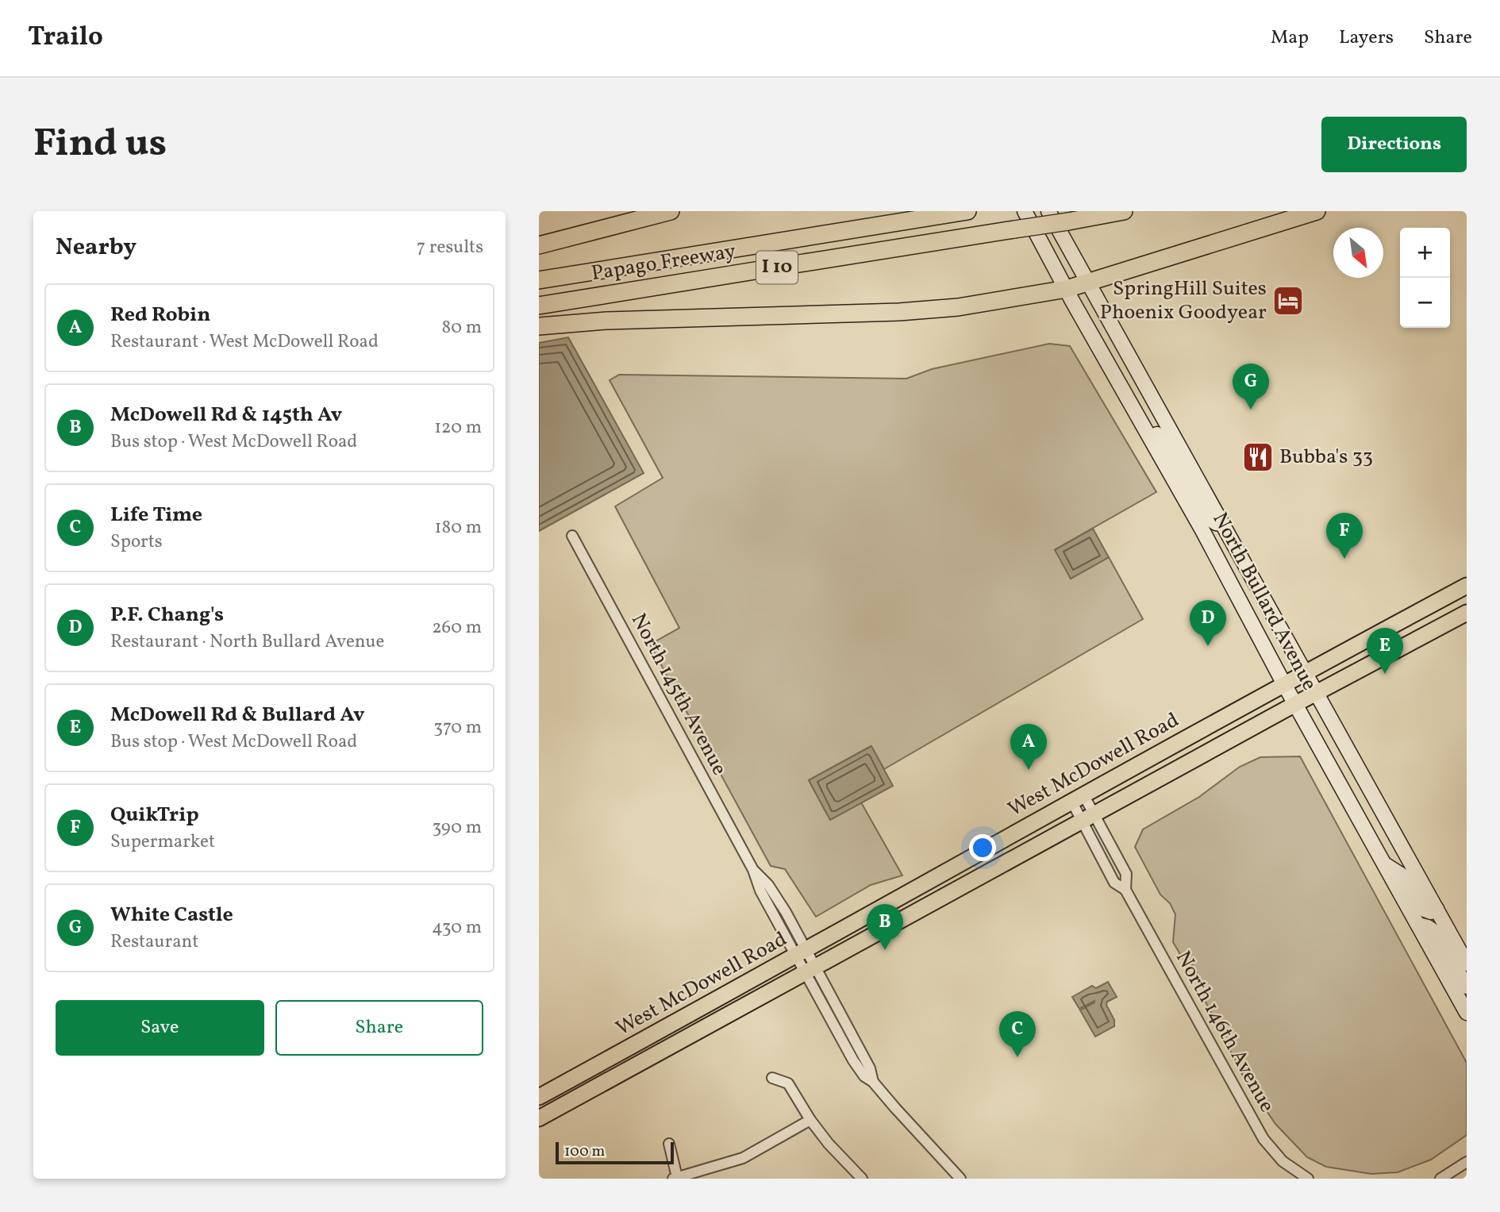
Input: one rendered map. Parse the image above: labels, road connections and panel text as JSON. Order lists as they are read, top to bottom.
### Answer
{
  "streets": {
    "highway": ["Papago Freeway", "I 10"],
    "main road": ["North Bullard Avenue", "West McDowell Road"],
    "street": ["North 145th Avenue", "North 146th Avenue"]
  },
  "crossings": [
    ["North Bullard Avenue", "West McDowell Road"],
    ["North 145th Avenue", "West McDowell Road"],
    ["West McDowell Road", "North 146th Avenue"]
  ],
  "places": {
    "hotel": ["SpringHill Suites Phoenix Goodyear"],
    "restaurant": ["Bubba's 33"]
  },
  "scale_bar": "100 m",
  "north": "bottom right",
  "page": {
    "header": "Trailo",
    "nav": ["Map", "Layers", "Share"],
    "buttons": [
      "Directions",
      ["Save", "Share"]
    ],
    "title": "Find us",
    "heading": ["Nearby", "7 results"],
    "map_buttons": ["+", "−"],
    "list": [
      {
        "mark": "A",
        "name": "Red Robin",
        "note": "Restaurant · West McDowell Road",
        "value": "80 m"
      },
      {
        "mark": "B",
        "name": "McDowell Rd & 145th Av",
        "note": "Bus stop · West McDowell Road",
        "value": "120 m"
      },
      {
        "mark": "C",
        "name": "Life Time",
        "note": "Sports",
        "value": "180 m"
      },
      {
        "mark": "D",
        "name": "P.F. Chang's",
        "note": "Restaurant · North Bullard Avenue",
        "value": "260 m"
      },
      {
        "mark": "E",
        "name": "McDowell Rd & Bullard Av",
        "note": "Bus stop · West McDowell Road",
        "value": "370 m"
      },
      {
        "mark": "F",
        "name": "QuikTrip",
        "note": "Supermarket",
        "value": "390 m"
      },
      {
        "mark": "G",
        "name": "White Castle",
        "note": "Restaurant",
        "value": "430 m"
      }
    ],
    "pins": [
      "G",
      "F",
      "D",
      "E",
      "A",
      "B",
      "C"
    ],
    "scale": "100 m"
  }
}
